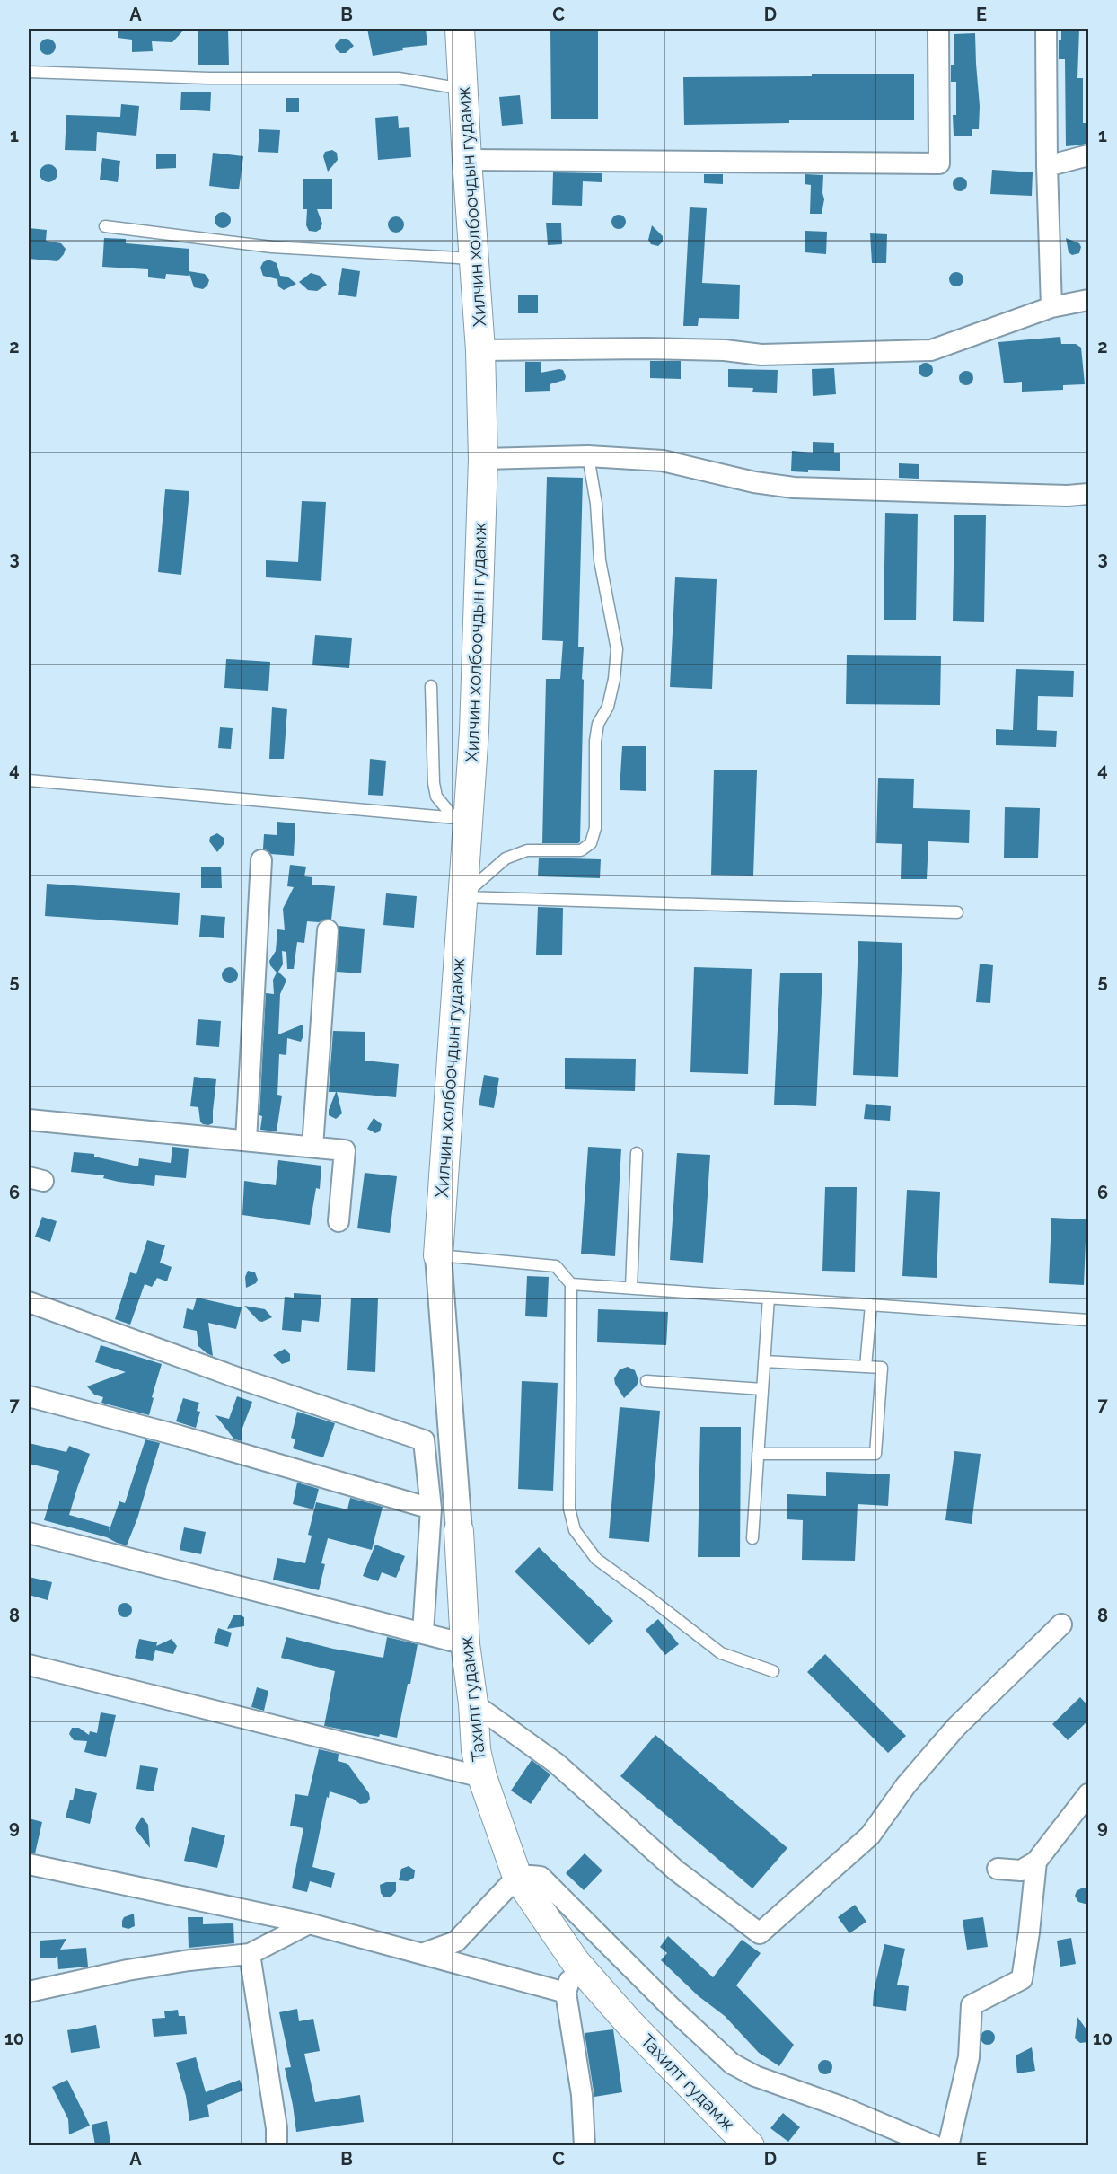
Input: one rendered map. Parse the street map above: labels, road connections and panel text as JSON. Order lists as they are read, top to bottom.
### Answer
{
  "streets": {
    "main road": ["Хилчин холбоочдын гудамж", "Тахилт гудамж"]
  },
  "crossings": [
    ["Хилчин холбоочдын гудамж", "Тахилт гудамж"]
  ],
  "grid": {
    "columns": [
      "A",
      "B",
      "C",
      "D",
      "E"
    ],
    "rows": [
      "1",
      "2",
      "3",
      "4",
      "5",
      "6",
      "7",
      "8",
      "9",
      "10"
    ]
  }
}
